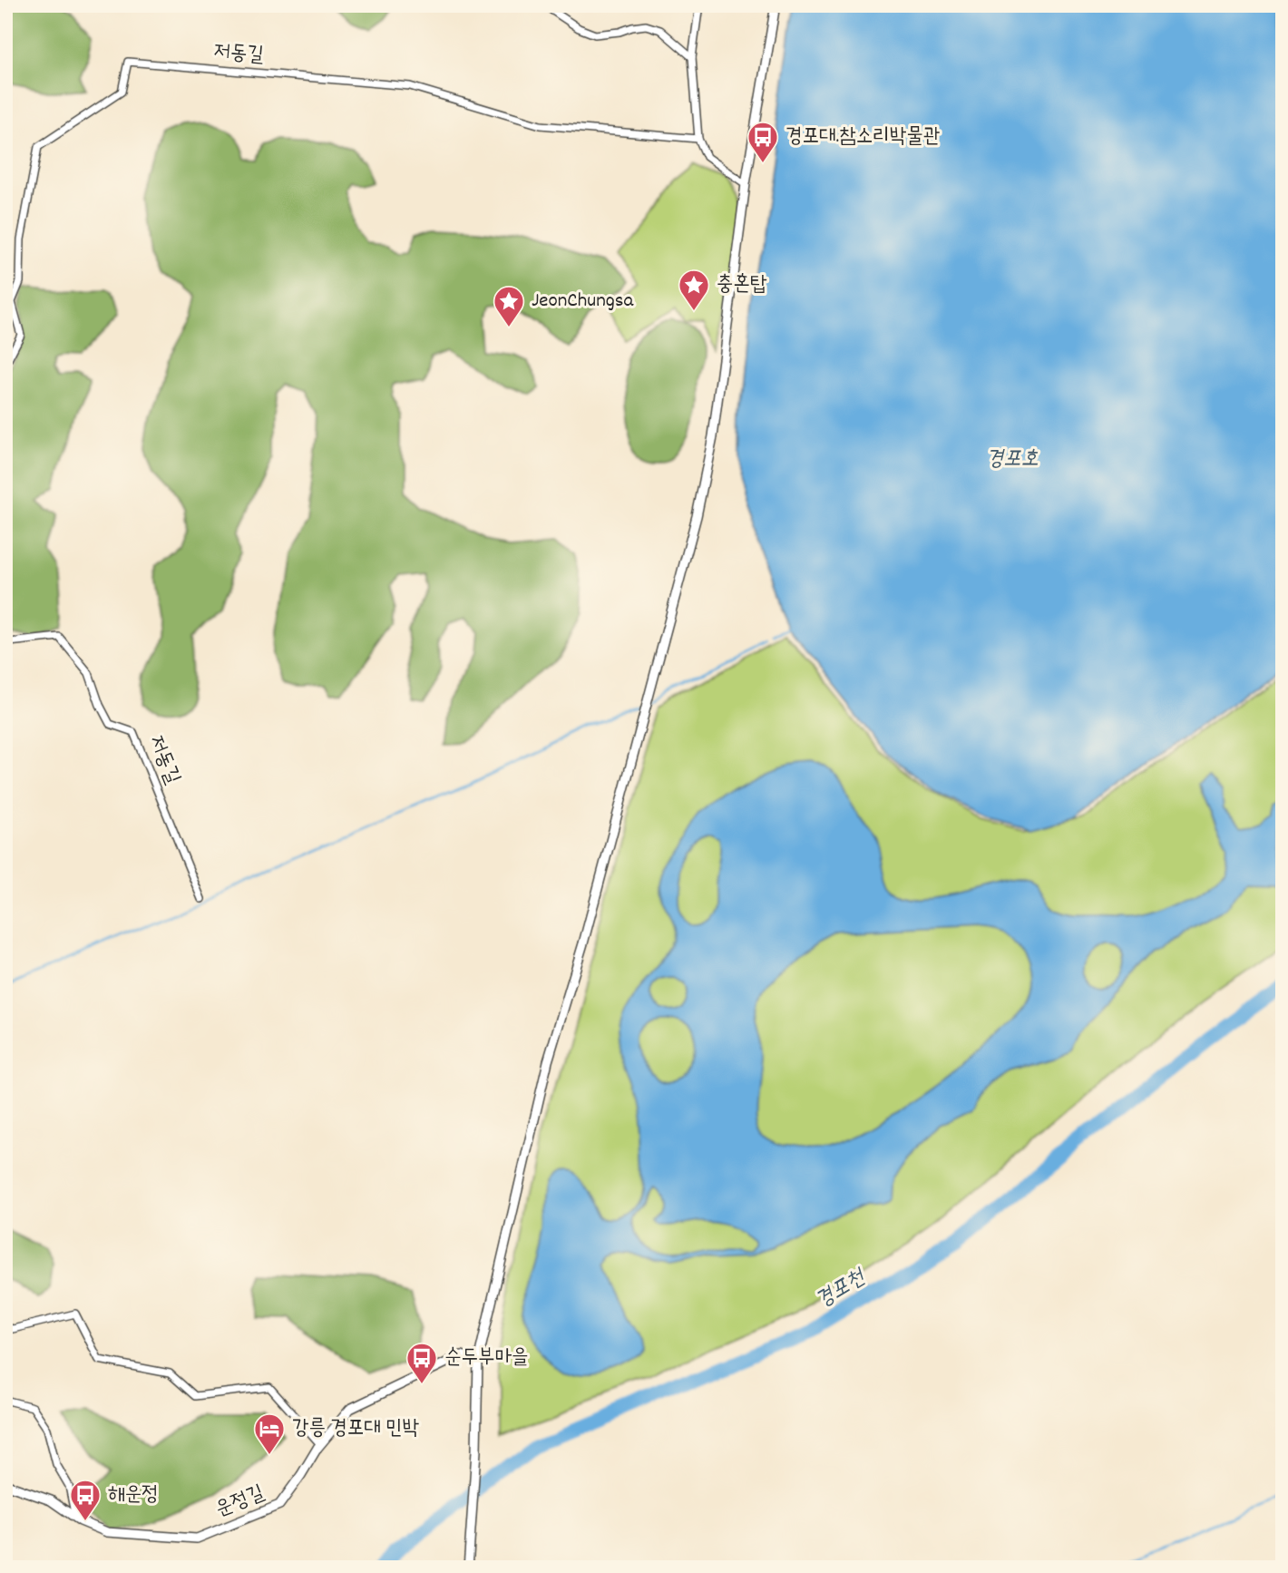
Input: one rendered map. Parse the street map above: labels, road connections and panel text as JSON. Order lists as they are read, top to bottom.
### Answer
{
  "streets": {
    "street": ["저동길", "운정길"]
  },
  "water": ["경포호", "경포천"],
  "places": {
    "bus stop": ["경포대.참소리박물관", "순두부마을", "해운정"],
    "place": ["충혼탑", "JeonChungsa"],
    "hotel": ["강릉 경포대 민박"]
  }
}
